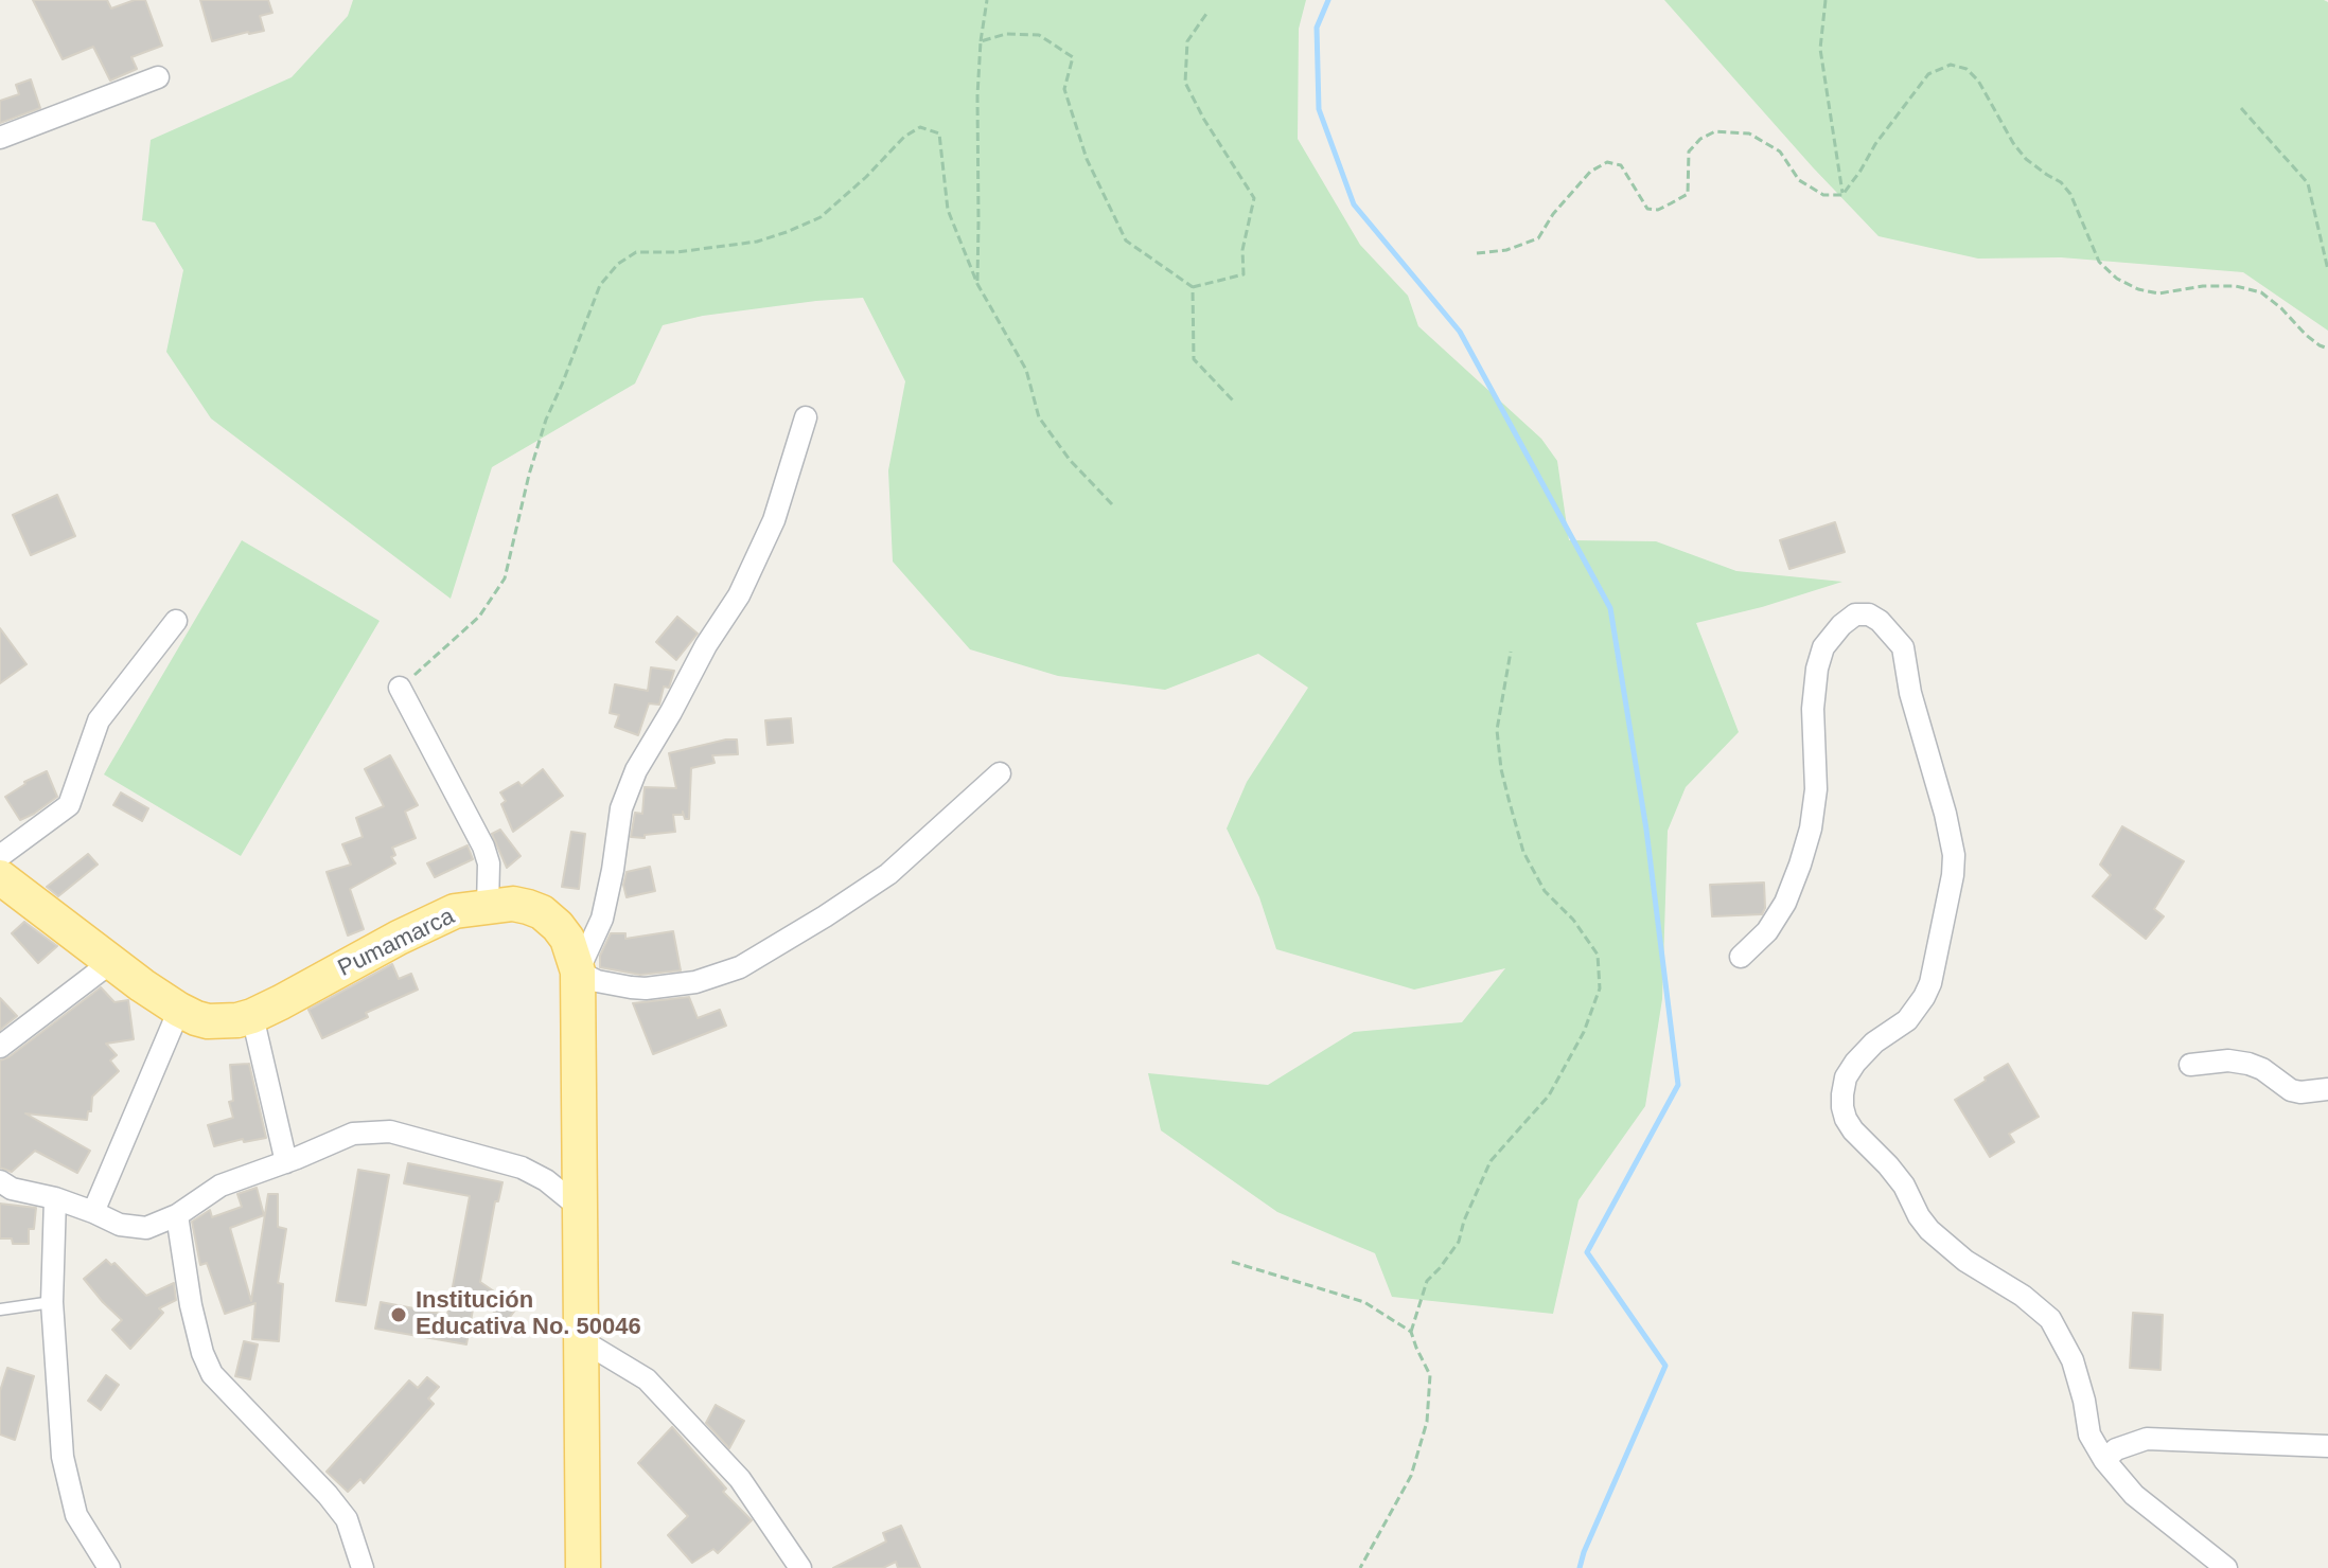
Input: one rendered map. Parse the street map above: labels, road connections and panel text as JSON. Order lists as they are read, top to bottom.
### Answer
{
  "streets": {
    "main road": ["Pumamarca"]
  },
  "places": ["Institución Educativa No. 50046"]
}
